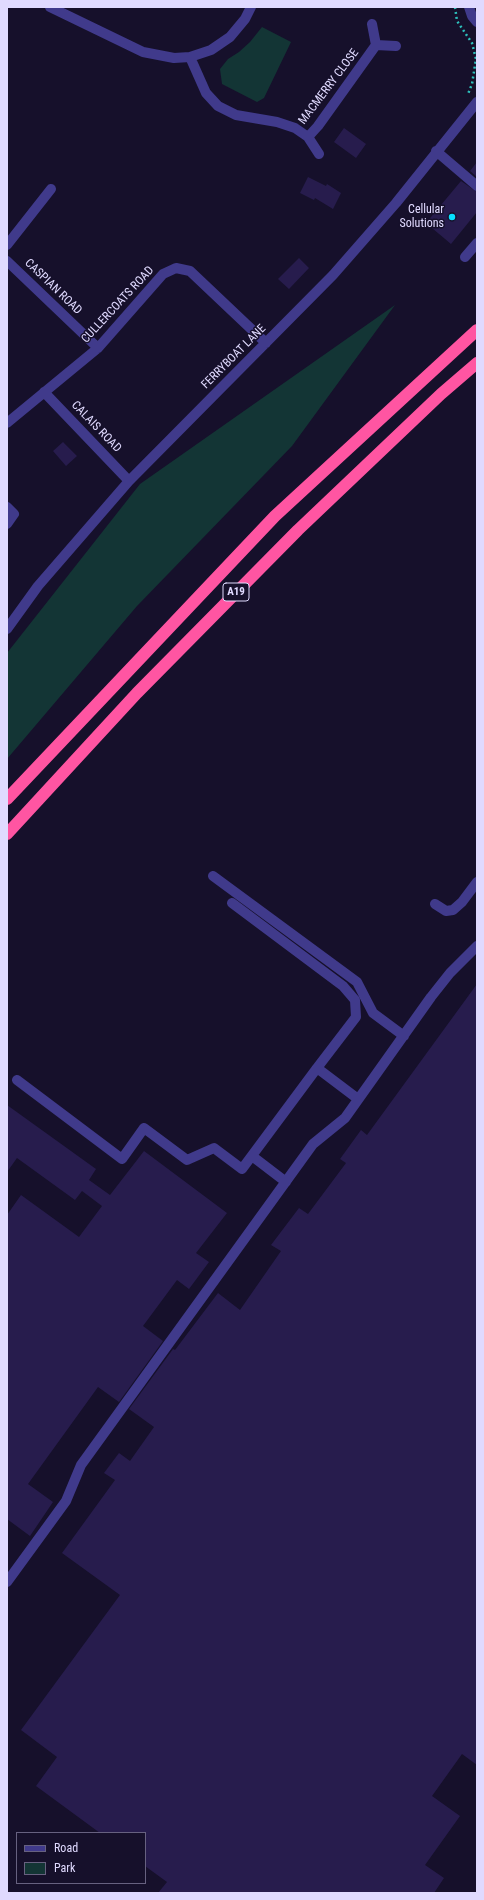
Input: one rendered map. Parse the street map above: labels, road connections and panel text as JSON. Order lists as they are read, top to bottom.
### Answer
{
  "streets": {
    "highway": ["A19"],
    "street": [
      "MACMERRY CLOSE",
      "CASPIAN ROAD",
      "CULLERCOATS ROAD",
      "FERRYBOAT LANE",
      "CALAIS ROAD"
    ]
  },
  "crossings": [
    ["CASPIAN ROAD", "CULLERCOATS ROAD"],
    ["CULLERCOATS ROAD", "FERRYBOAT LANE"],
    ["CULLERCOATS ROAD", "CALAIS ROAD"],
    ["FERRYBOAT LANE", "CALAIS ROAD"]
  ],
  "places": ["Cellular Solutions"],
  "legend": ["Road", "Park"]
}
